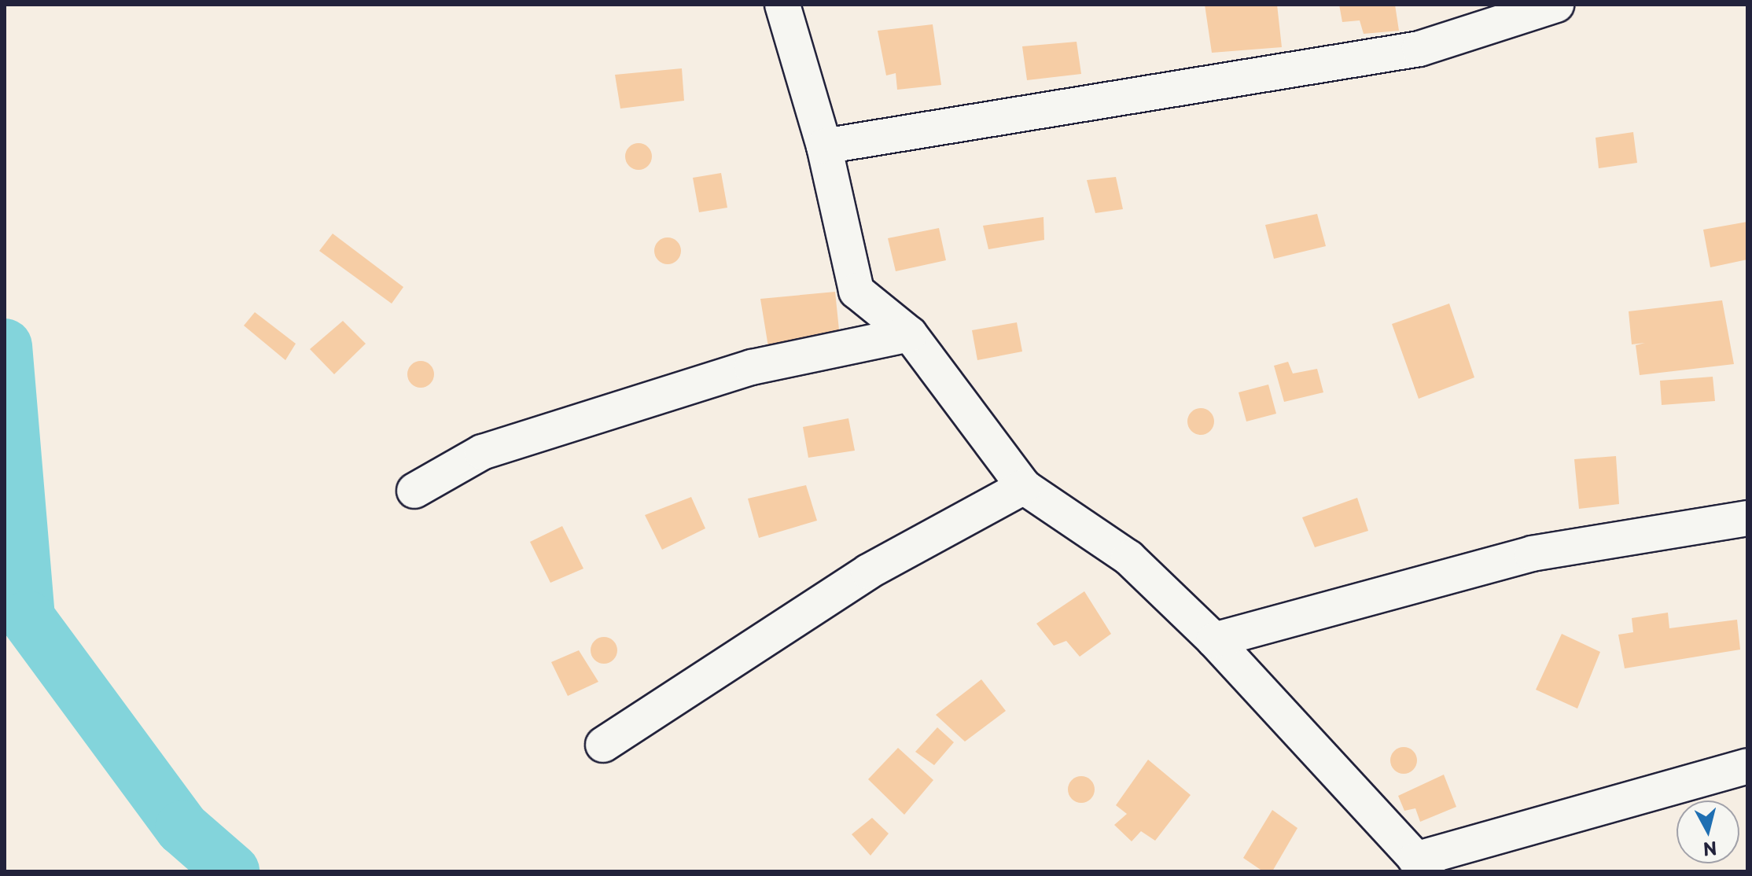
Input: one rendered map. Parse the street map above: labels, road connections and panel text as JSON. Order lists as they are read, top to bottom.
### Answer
{
  "north": "bottom"
}
